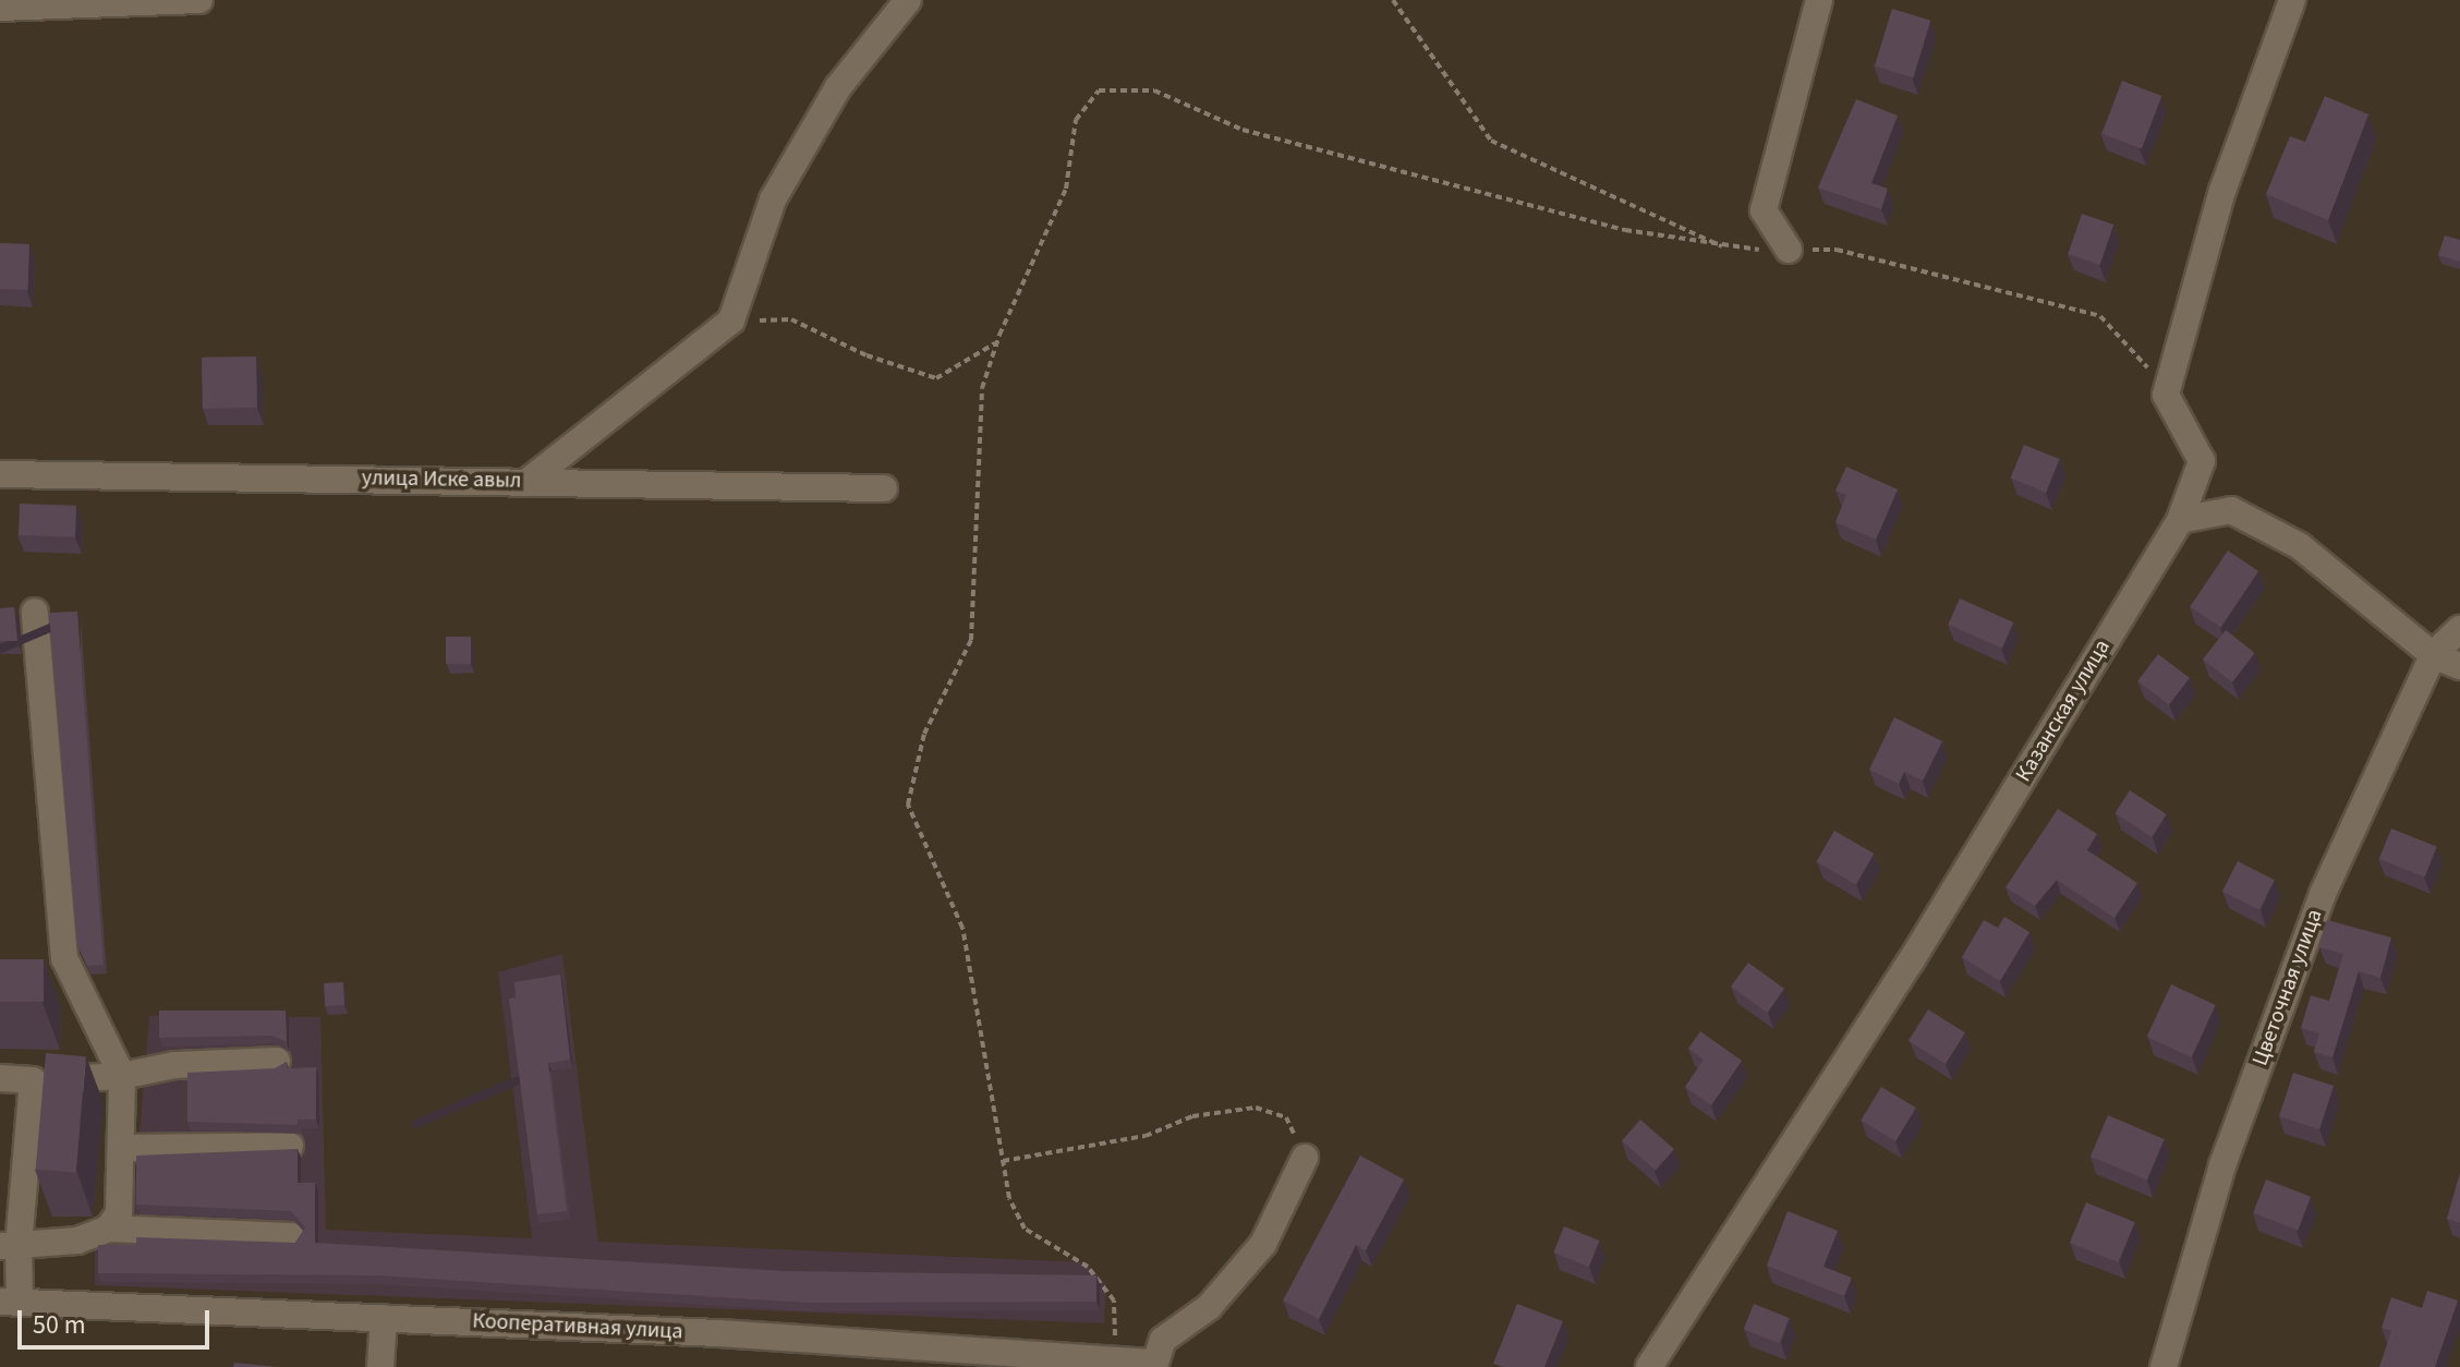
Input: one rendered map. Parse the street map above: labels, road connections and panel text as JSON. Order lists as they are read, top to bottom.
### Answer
{
  "streets": {
    "street": [
      "улица Иске авыл",
      "Казанская улица",
      "Цветочная улица",
      "Кооперативная улица"
    ]
  },
  "scale_bar": "50 m"
}
